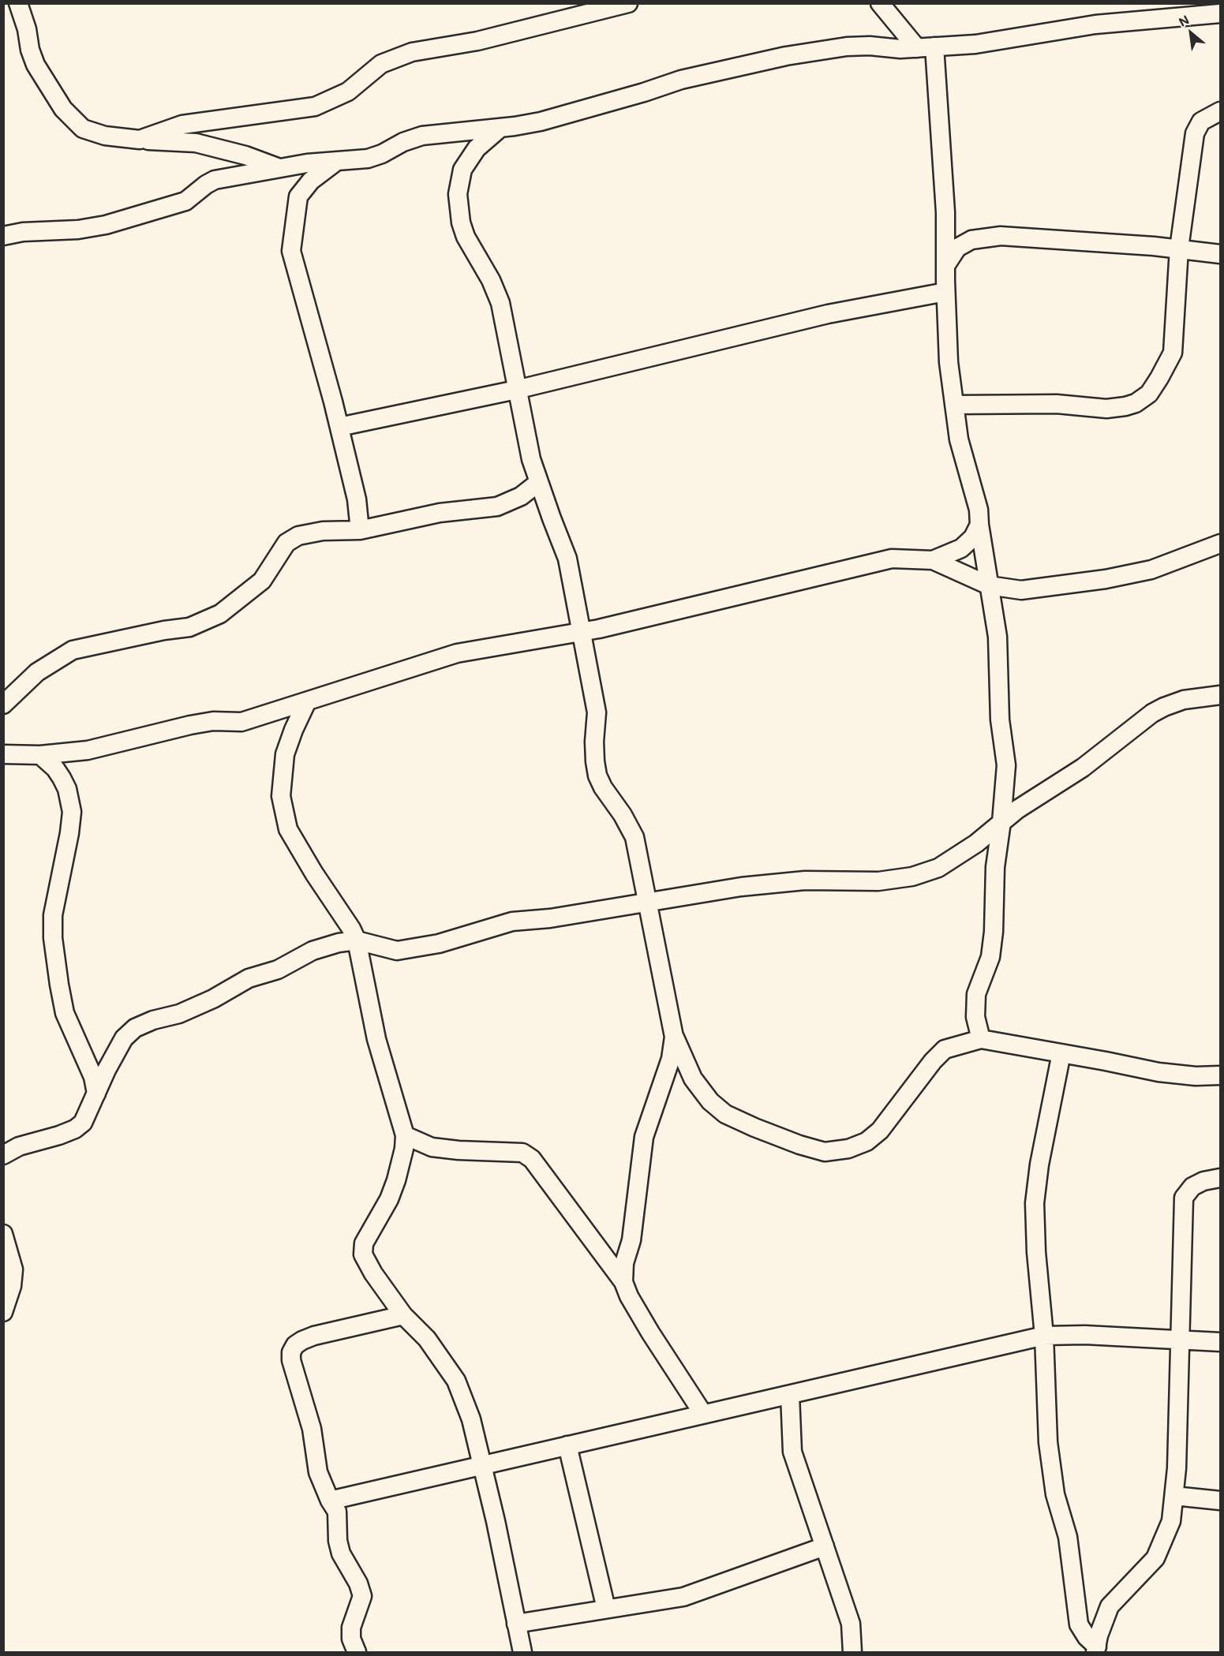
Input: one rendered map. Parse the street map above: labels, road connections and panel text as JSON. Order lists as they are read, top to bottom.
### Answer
{
  "north": "top left"
}
